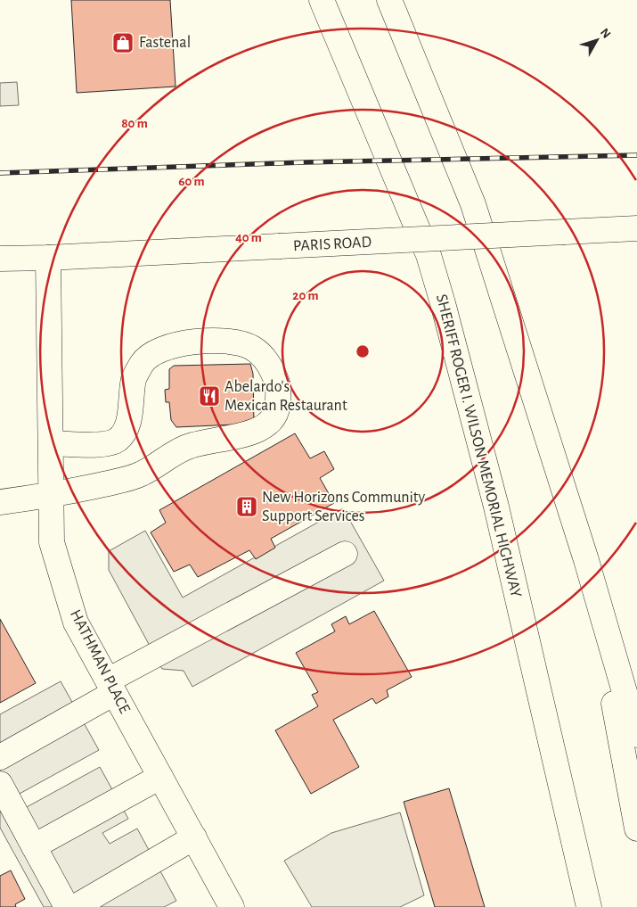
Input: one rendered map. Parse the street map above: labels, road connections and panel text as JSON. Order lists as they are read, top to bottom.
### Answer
{
  "streets": {
    "main road": ["PARIS ROAD", "SHERIFF ROGER I. WILSON MEMORIAL HIGHWAY", "HATHMAN PLACE"]
  },
  "crossings": [
    ["PARIS ROAD", "HATHMAN PLACE"]
  ],
  "places": {
    "shop": ["Fastenal"],
    "restaurant": ["Abelardo's Mexican Restaurant"],
    "building": ["New Horizons Community Support Services"]
  },
  "north": "top right",
  "rings": [
    "80 m",
    "60 m",
    "40 m",
    "20 m"
  ]
}
